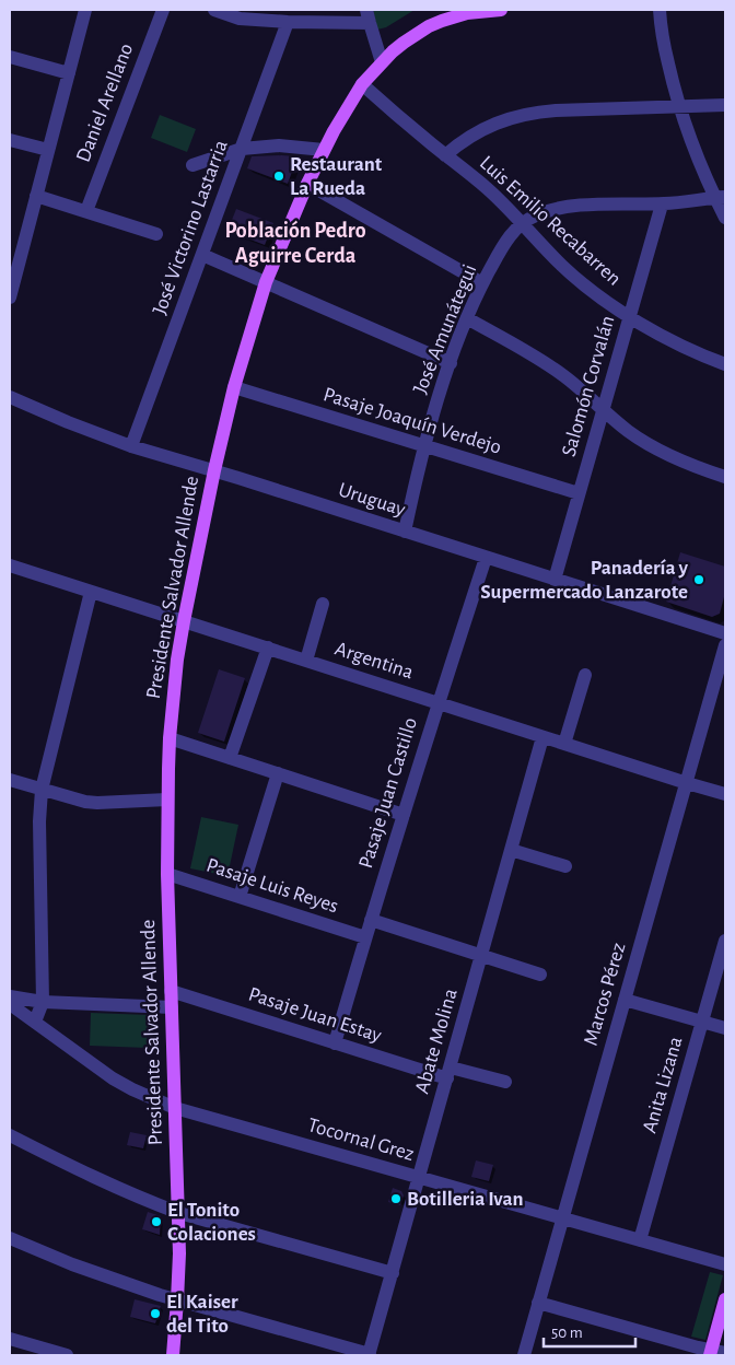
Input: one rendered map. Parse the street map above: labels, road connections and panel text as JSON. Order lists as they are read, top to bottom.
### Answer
{
  "streets": {
    "main road": ["Presidente Salvador Allende"],
    "street": [
      "Daniel Arellano",
      "Luis Emilio Recabarren",
      "José Victorino Lastarria",
      "José Amunátegui",
      "Salomón Corvalán",
      "Pasaje Joaquín Verdejo",
      "Uruguay",
      "Argentina",
      "Pasaje Juan Castillo",
      "Pasaje Luis Reyes",
      "Marcos Pérez",
      "Pasaje Juan Estay",
      "Abate Molina",
      "Anita Lizana",
      "Tocornal Grez"
    ]
  },
  "crossings": [
    ["Luis Emilio Recabarren", "José Amunátegui"],
    ["Luis Emilio Recabarren", "Salomón Corvalán"],
    ["Luis Emilio Recabarren", "Presidente Salvador Allende"],
    ["José Victorino Lastarria", "Uruguay"],
    ["José Amunátegui", "Salomón Corvalán"],
    ["José Amunátegui", "Pasaje Joaquín Verdejo"],
    ["José Amunátegui", "Uruguay"],
    ["Salomón Corvalán", "Pasaje Joaquín Verdejo"],
    ["Salomón Corvalán", "Uruguay"],
    ["Pasaje Joaquín Verdejo", "Presidente Salvador Allende"],
    ["Uruguay", "Presidente Salvador Allende"],
    ["Uruguay", "Pasaje Juan Castillo"],
    ["Presidente Salvador Allende", "Argentina"],
    ["Presidente Salvador Allende", "Pasaje Luis Reyes"],
    ["Presidente Salvador Allende", "Pasaje Juan Estay"],
    ["Presidente Salvador Allende", "Tocornal Grez"],
    ["Argentina", "Pasaje Juan Castillo"],
    ["Argentina", "Marcos Pérez"],
    ["Argentina", "Abate Molina"],
    ["Pasaje Juan Castillo", "Pasaje Luis Reyes"],
    ["Pasaje Juan Castillo", "Pasaje Juan Estay"],
    ["Marcos Pérez", "Tocornal Grez"],
    ["Pasaje Juan Estay", "Abate Molina"],
    ["Abate Molina", "Tocornal Grez"],
    ["Anita Lizana", "Tocornal Grez"]
  ],
  "districts": ["Población Pedro Aguirre Cerda"],
  "places": [
    "Restaurant La Rueda",
    "Panadería y Supermercado Lanzarote",
    "Botilleria Ivan",
    "El Tonito Colaciones",
    "El Kaiser del Tito"
  ],
  "scale_bar": "50 m"
}
